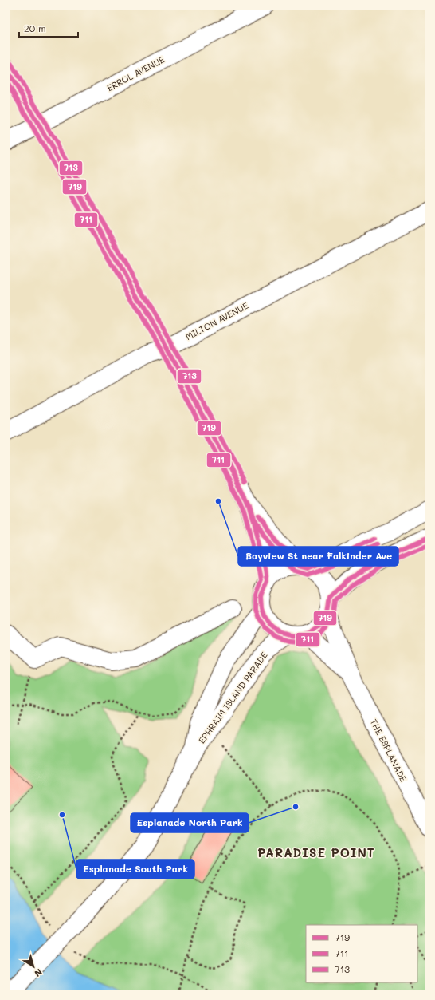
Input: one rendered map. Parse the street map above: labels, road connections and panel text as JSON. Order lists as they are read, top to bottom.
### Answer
{
  "streets": {
    "street": [
      "ERROL AVENUE",
      "MILTON AVENUE",
      "EPHRAIM ISLAND PARADE",
      "THE ESPLANADE"
    ]
  },
  "crossings": [
    ["EPHRAIM ISLAND PARADE", "THE ESPLANADE"]
  ],
  "districts": ["PARADISE POINT"],
  "places": ["Bayview St near Falkinder Ave", "Esplanade North Park", "Esplanade South Park"],
  "lines": ["transit line 713", "transit line 719", "transit line 711"],
  "legend": ["719", "711", "713"],
  "scale_bar": "20 m",
  "north": "bottom right"
}
